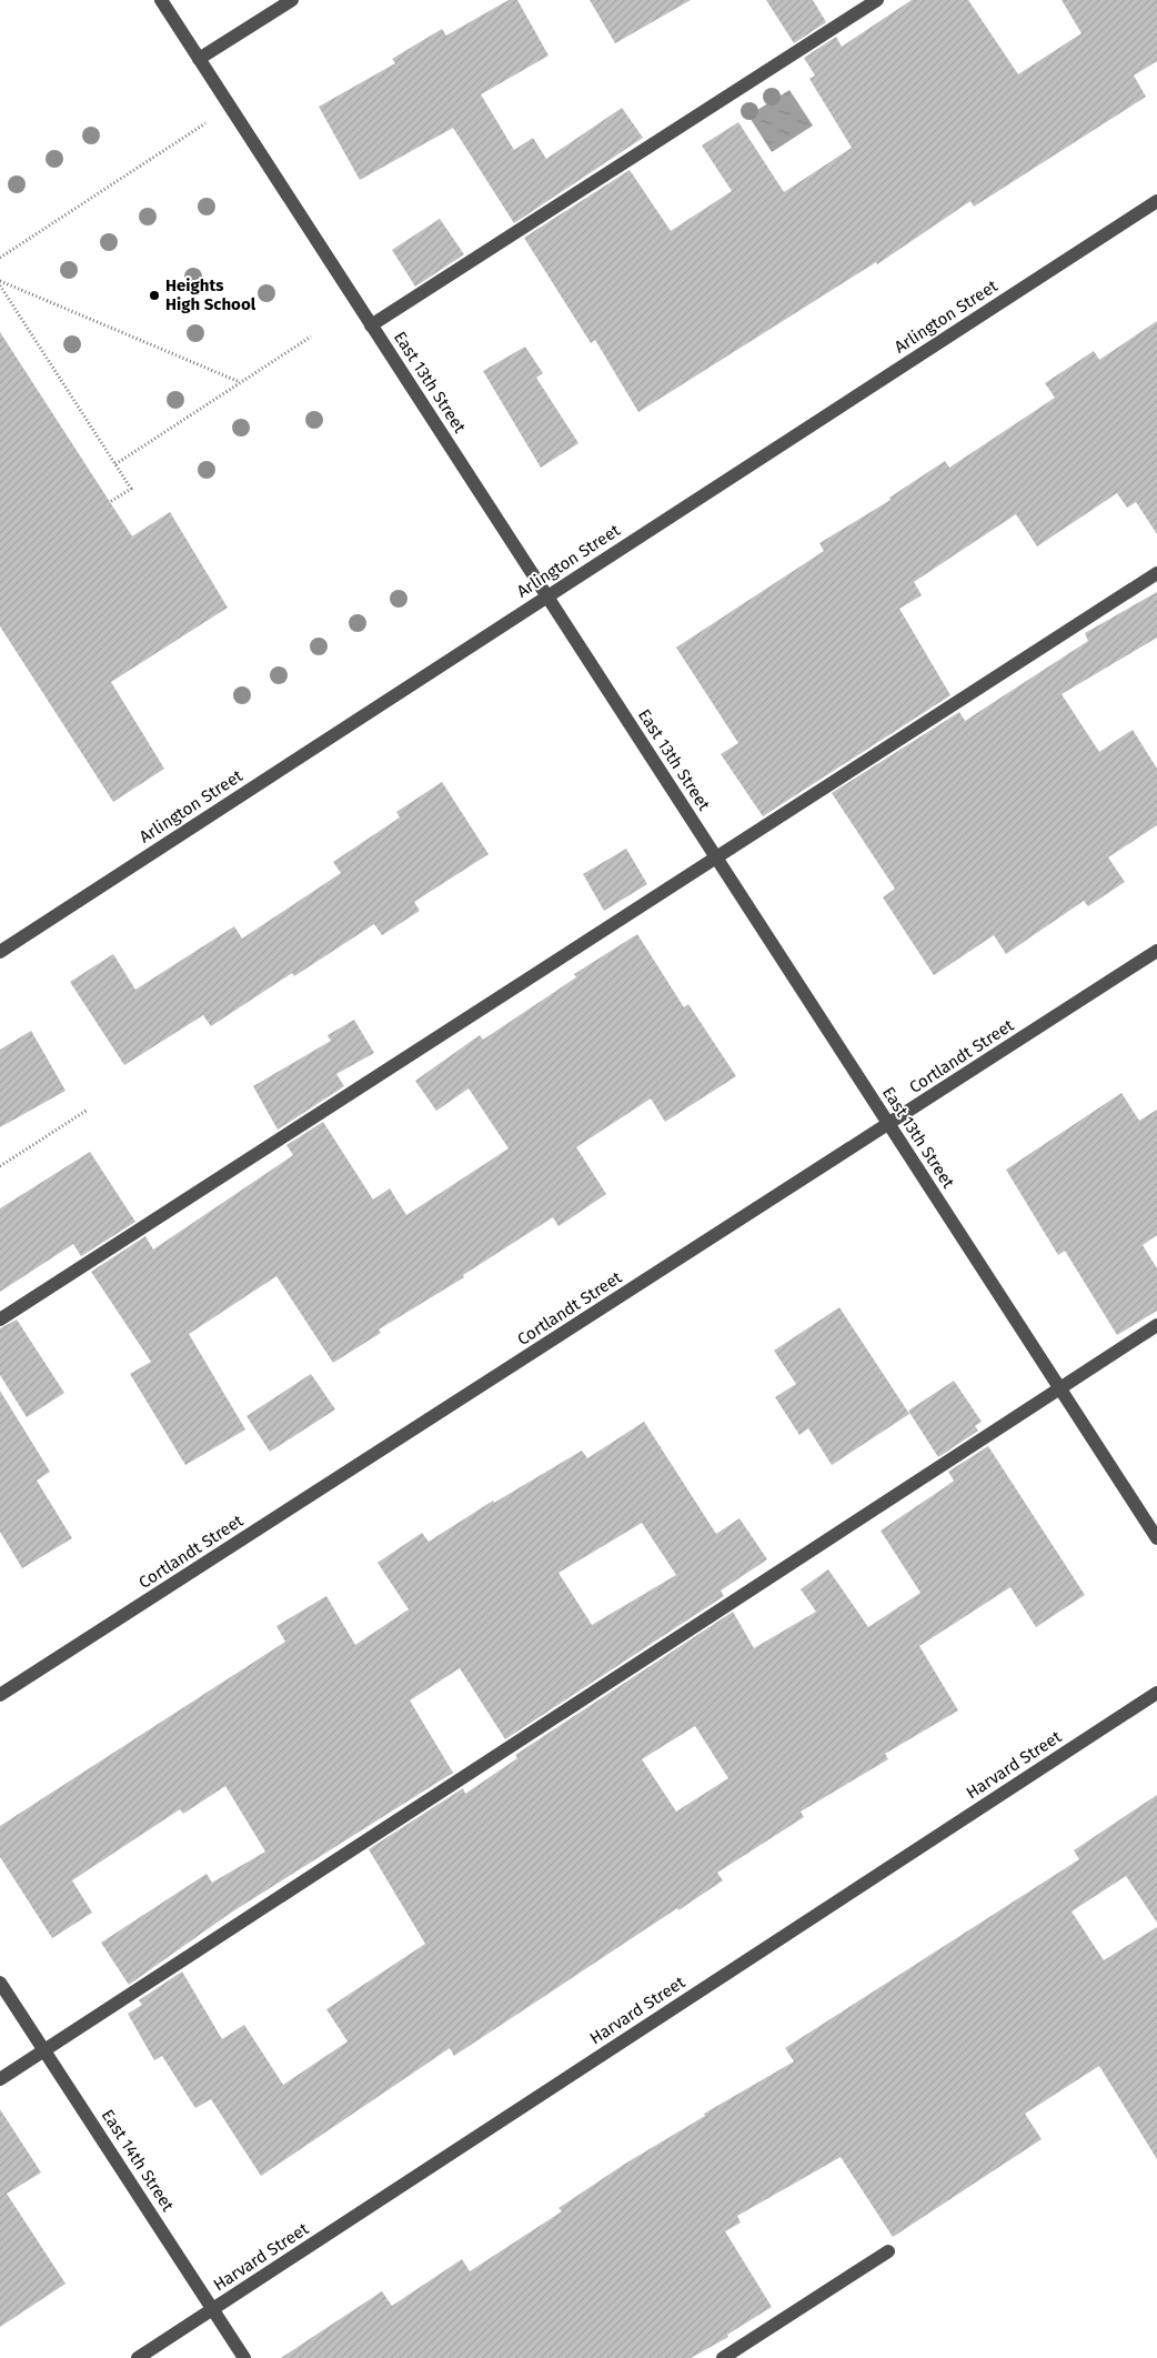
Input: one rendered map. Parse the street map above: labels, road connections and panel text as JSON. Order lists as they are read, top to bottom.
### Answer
{
  "streets": {
    "street": [
      "Arlington Street",
      "East 13th Street",
      "Cortlandt Street",
      "Harvard Street",
      "East 14th Street"
    ]
  },
  "crossings": [
    ["Arlington Street", "East 13th Street"],
    ["East 13th Street", "Cortlandt Street"],
    ["Harvard Street", "East 14th Street"]
  ],
  "places": ["Heights High School"]
}
